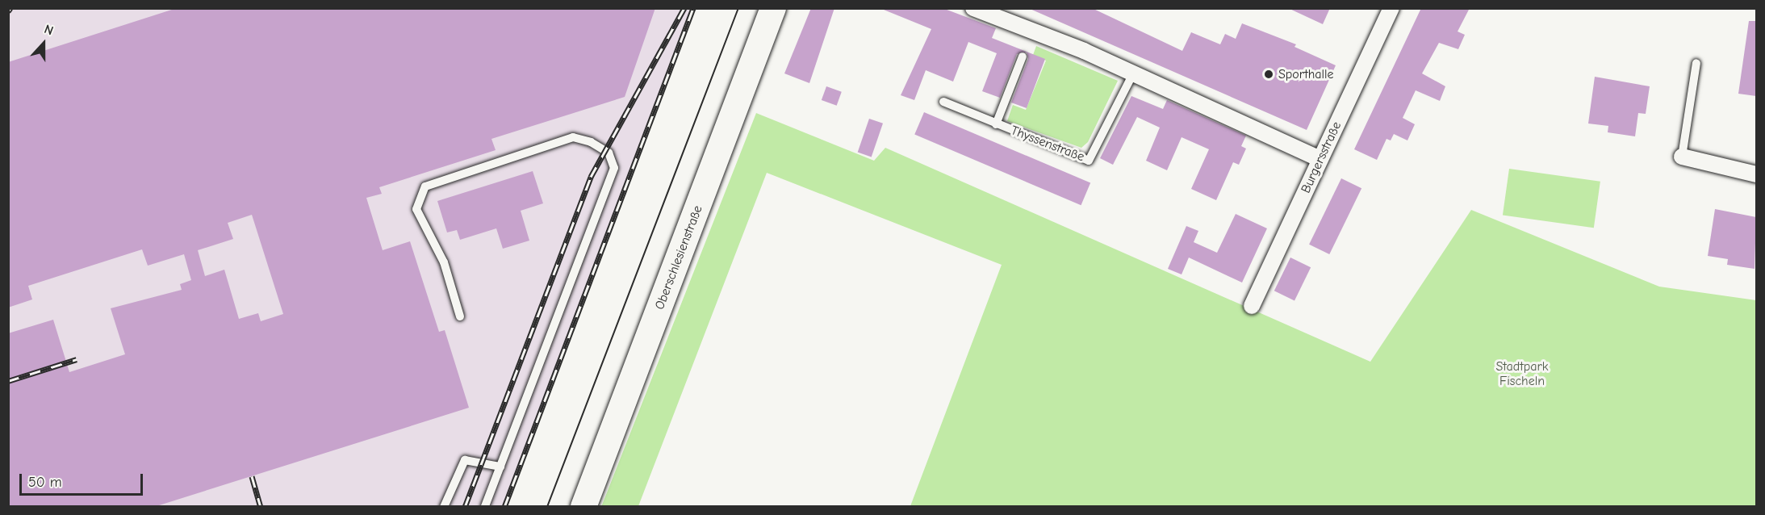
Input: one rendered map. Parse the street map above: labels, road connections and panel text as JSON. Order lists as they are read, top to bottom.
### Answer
{
  "streets": {
    "main road": ["Oberschlesienstraße"],
    "street": ["Burgersstraße"],
    "lane": ["Thyssenstraße"]
  },
  "parks": ["Stadtpark Fischeln"],
  "places": ["Sporthalle"],
  "scale_bar": "50 m",
  "north": "top"
}
